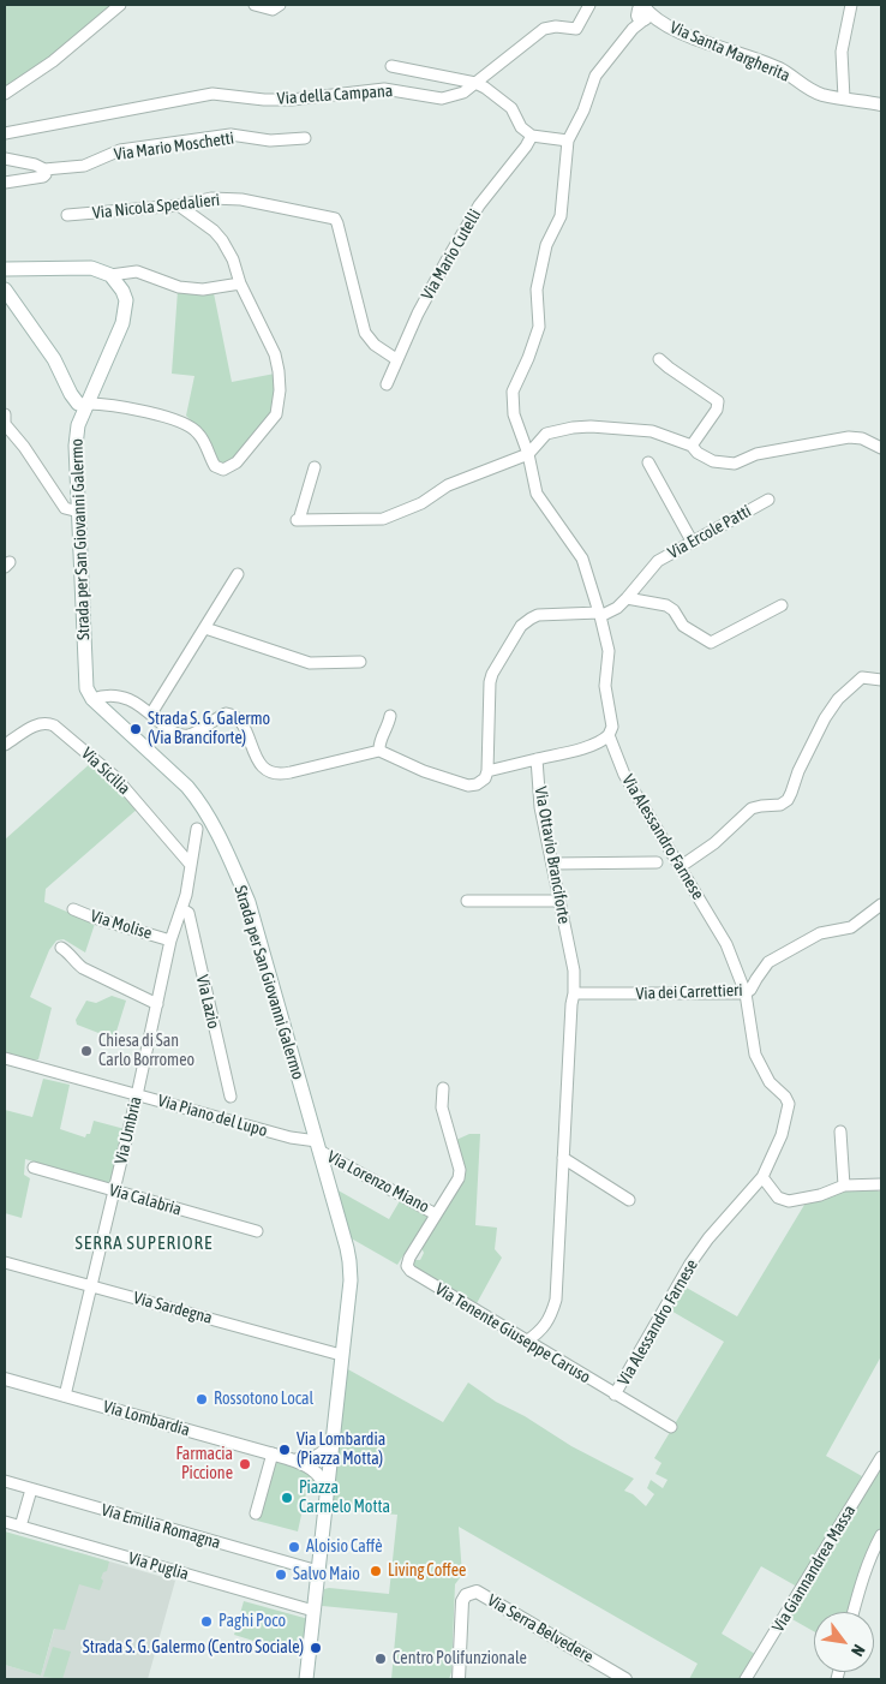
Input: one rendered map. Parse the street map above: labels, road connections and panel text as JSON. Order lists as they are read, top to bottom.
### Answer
{
  "streets": {
    "main road": ["Strada per San Giovanni Galermo"],
    "street": [
      "Via Santa Margherita",
      "Via della Campana",
      "Via Mario Moschetti",
      "Via Nicola Spedalieri",
      "Via Mario Cutelli",
      "Via Ercole Patti",
      "Via Sicilia",
      "Via Alessandro Farnese",
      "Via Ottavio Branciforte",
      "Via Molise",
      "Via dei Carrettieri",
      "Via Lazio",
      "Via Piano del Lupo",
      "Via Umbria",
      "Via Lorenzo Miano",
      "Via Calabria",
      "Via Sardegna",
      "Via Tenente Giuseppe Caruso",
      "Via Lombardia",
      "Via Emilia Romagna",
      "Via Puglia",
      "Via Giannandrea Massa",
      "Via Serra Belvedere"
    ]
  },
  "crossings": [
    ["Via Santa Margherita", "Via Alessandro Farnese"],
    ["Via Nicola Spedalieri", "Via Mario Cutelli"],
    ["Via Ercole Patti", "Via Alessandro Farnese"],
    ["Strada per San Giovanni Galermo", "Via Piano del Lupo"],
    ["Strada per San Giovanni Galermo", "Via Lorenzo Miano"],
    ["Strada per San Giovanni Galermo", "Via Sardegna"],
    ["Strada per San Giovanni Galermo", "Via Lombardia"],
    ["Strada per San Giovanni Galermo", "Via Emilia Romagna"],
    ["Strada per San Giovanni Galermo", "Via Puglia"],
    ["Via Sicilia", "Via Umbria"],
    ["Via Alessandro Farnese", "Via dei Carrettieri"],
    ["Via Alessandro Farnese", "Via Tenente Giuseppe Caruso"],
    ["Via Ottavio Branciforte", "Via dei Carrettieri"],
    ["Via Ottavio Branciforte", "Via Tenente Giuseppe Caruso"],
    ["Via Molise", "Via Umbria"],
    ["Via Lazio", "Via Umbria"],
    ["Via Piano del Lupo", "Via Umbria"],
    ["Via Piano del Lupo", "Via Lorenzo Miano"],
    ["Via Umbria", "Via Calabria"],
    ["Via Umbria", "Via Sardegna"],
    ["Via Umbria", "Via Lombardia"],
    ["Via Lorenzo Miano", "Via Tenente Giuseppe Caruso"]
  ],
  "districts": ["SERRA SUPERIORE"],
  "places": [
    "Strada S. G. Galermo (Via Branciforte)",
    "Chiesa di San Carlo Borromeo",
    "Rossotono Local",
    "Via Lombardia (Piazza Motta)",
    "Farmacia Piccione",
    "Piazza Carmelo Motta",
    "Aloisio Caffè",
    "Living Coffee",
    "Salvo Maio",
    "Paghi Poco",
    "Strada S. G. Galermo (Centro Sociale)",
    "Centro Polifunzionale"
  ],
  "north": "bottom right"
}
